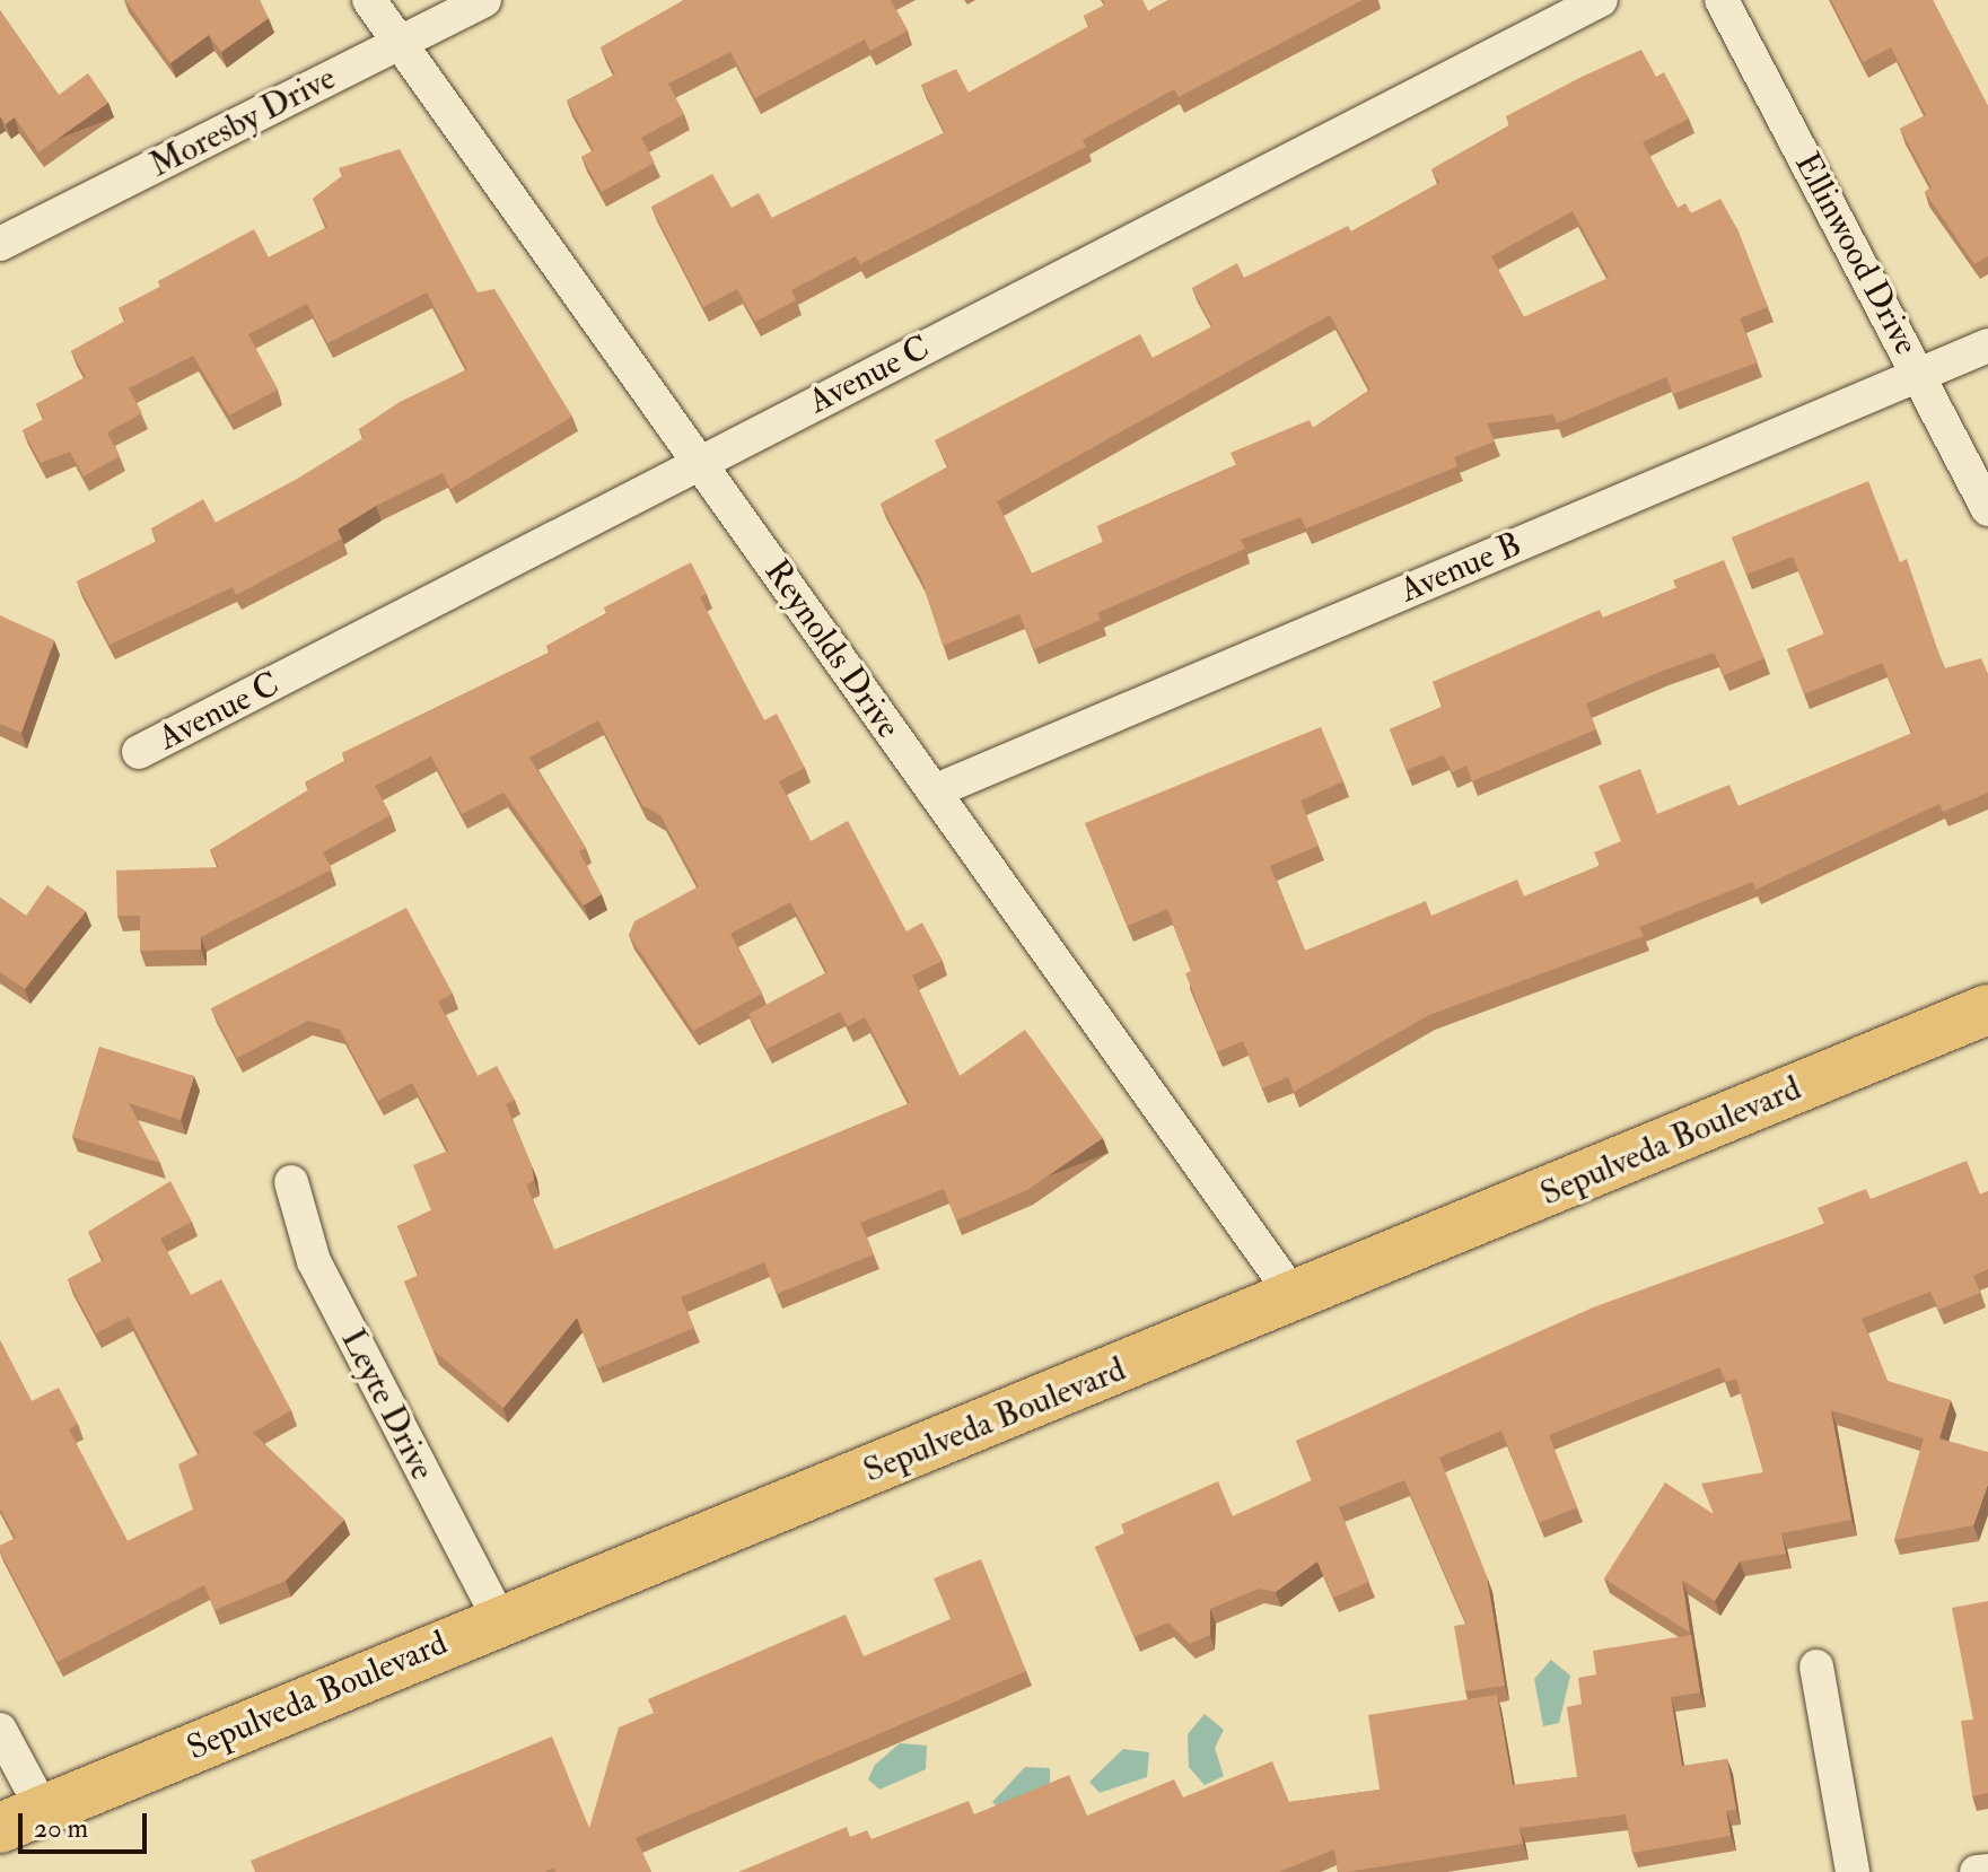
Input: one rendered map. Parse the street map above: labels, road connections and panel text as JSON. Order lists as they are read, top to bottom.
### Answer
{
  "streets": {
    "main road": ["Sepulveda Boulevard"],
    "street": [
      "Moresby Drive",
      "Ellinwood Drive",
      "Avenue C",
      "Avenue B",
      "Reynolds Drive",
      "Leyte Drive"
    ]
  },
  "crossings": [
    ["Moresby Drive", "Reynolds Drive"],
    ["Ellinwood Drive", "Avenue B"],
    ["Avenue C", "Reynolds Drive"],
    ["Avenue B", "Reynolds Drive"],
    ["Reynolds Drive", "Sepulveda Boulevard"],
    ["Sepulveda Boulevard", "Leyte Drive"]
  ],
  "scale_bar": "20 m"
}
